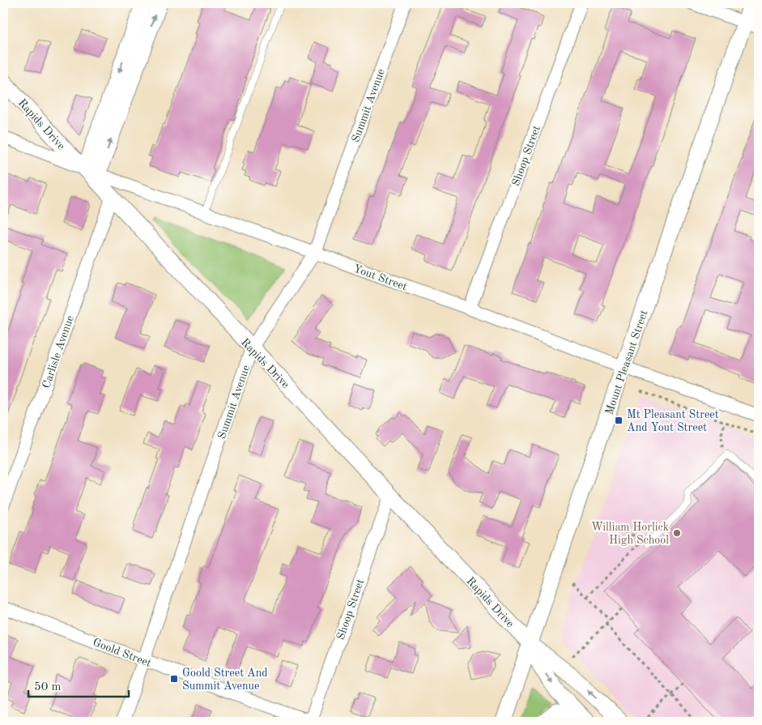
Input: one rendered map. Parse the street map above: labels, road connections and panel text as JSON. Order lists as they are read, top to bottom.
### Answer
{
  "streets": {
    "street": [
      "Summit Avenue",
      "Rapids Drive",
      "Shoop Street",
      "Yout Street",
      "Carlisle Avenue",
      "Mount Pleasant Street",
      "Goold Street"
    ]
  },
  "crossings": [
    ["Summit Avenue", "Rapids Drive"],
    ["Summit Avenue", "Yout Street"],
    ["Summit Avenue", "Goold Street"],
    ["Rapids Drive", "Shoop Street"],
    ["Rapids Drive", "Yout Street"],
    ["Rapids Drive", "Carlisle Avenue"],
    ["Rapids Drive", "Mount Pleasant Street"],
    ["Shoop Street", "Yout Street"],
    ["Shoop Street", "Goold Street"],
    ["Yout Street", "Mount Pleasant Street"]
  ],
  "places": {
    "transit": ["Mt Pleasant Street And Yout Street", "Goold Street And Summit Avenue"],
    "other": ["William Horlick High School"]
  },
  "scale_bar": "50 m"
}
